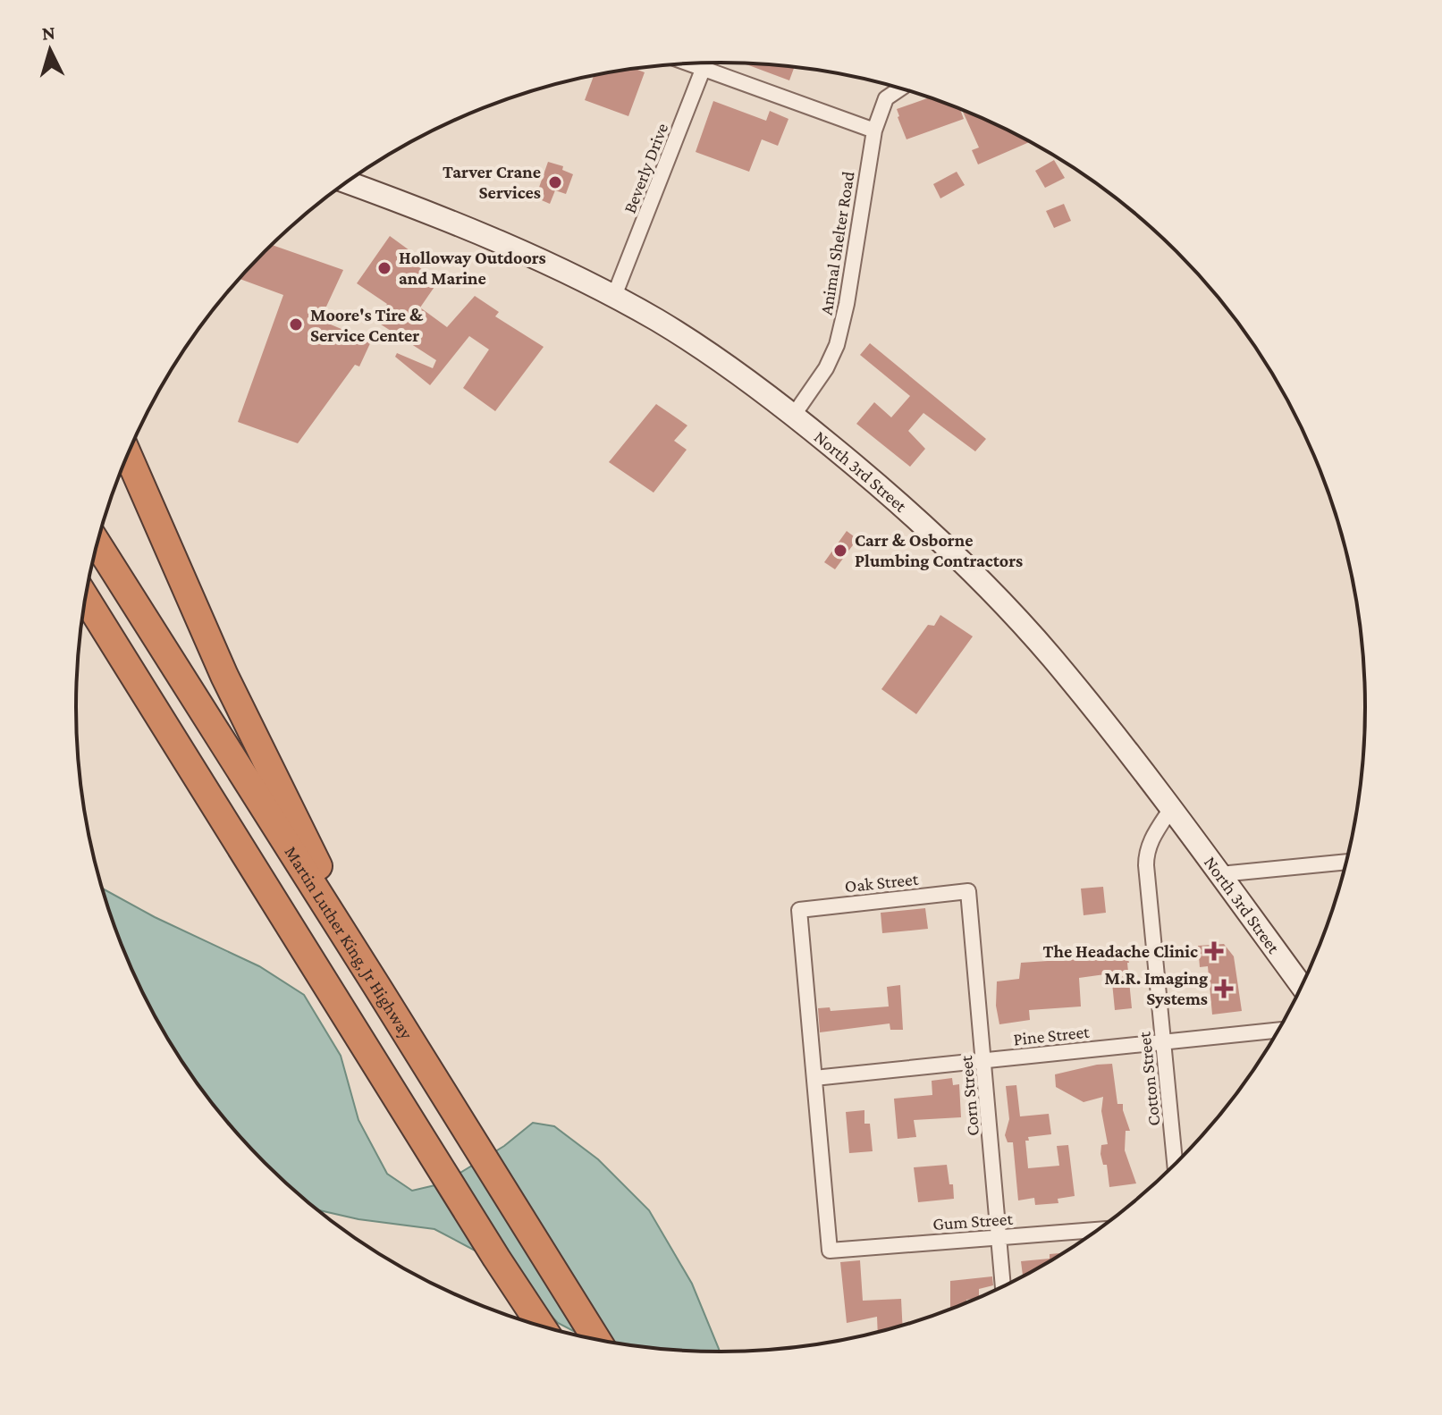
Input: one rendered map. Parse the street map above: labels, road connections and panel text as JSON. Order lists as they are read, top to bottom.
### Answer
{
  "streets": {
    "highway": ["Martin Luther King, Jr Highway"],
    "main road": ["North 3rd Street"],
    "street": [
      "Beverly Drive",
      "Animal Shelter Road",
      "Oak Street",
      "Pine Street",
      "Cotton Street",
      "Corn Street",
      "Gum Street"
    ]
  },
  "crossings": [
    ["Beverly Drive", "North 3rd Street"],
    ["Animal Shelter Road", "North 3rd Street"],
    ["North 3rd Street", "Cotton Street"],
    ["Oak Street", "Pine Street"],
    ["Oak Street", "Corn Street"],
    ["Oak Street", "Gum Street"],
    ["Pine Street", "Cotton Street"],
    ["Pine Street", "Corn Street"],
    ["Pine Street", "Gum Street"],
    ["Corn Street", "Gum Street"]
  ],
  "places": {
    "other": [
      "Tarver Crane Services",
      "Holloway Outdoors and Marine",
      "Moore's Tire & Service Center",
      "Carr & Osborne Plumbing Contractors"
    ],
    "health": ["The Headache Clinic", "M.R. Imaging Systems"]
  },
  "north": "top"
}
